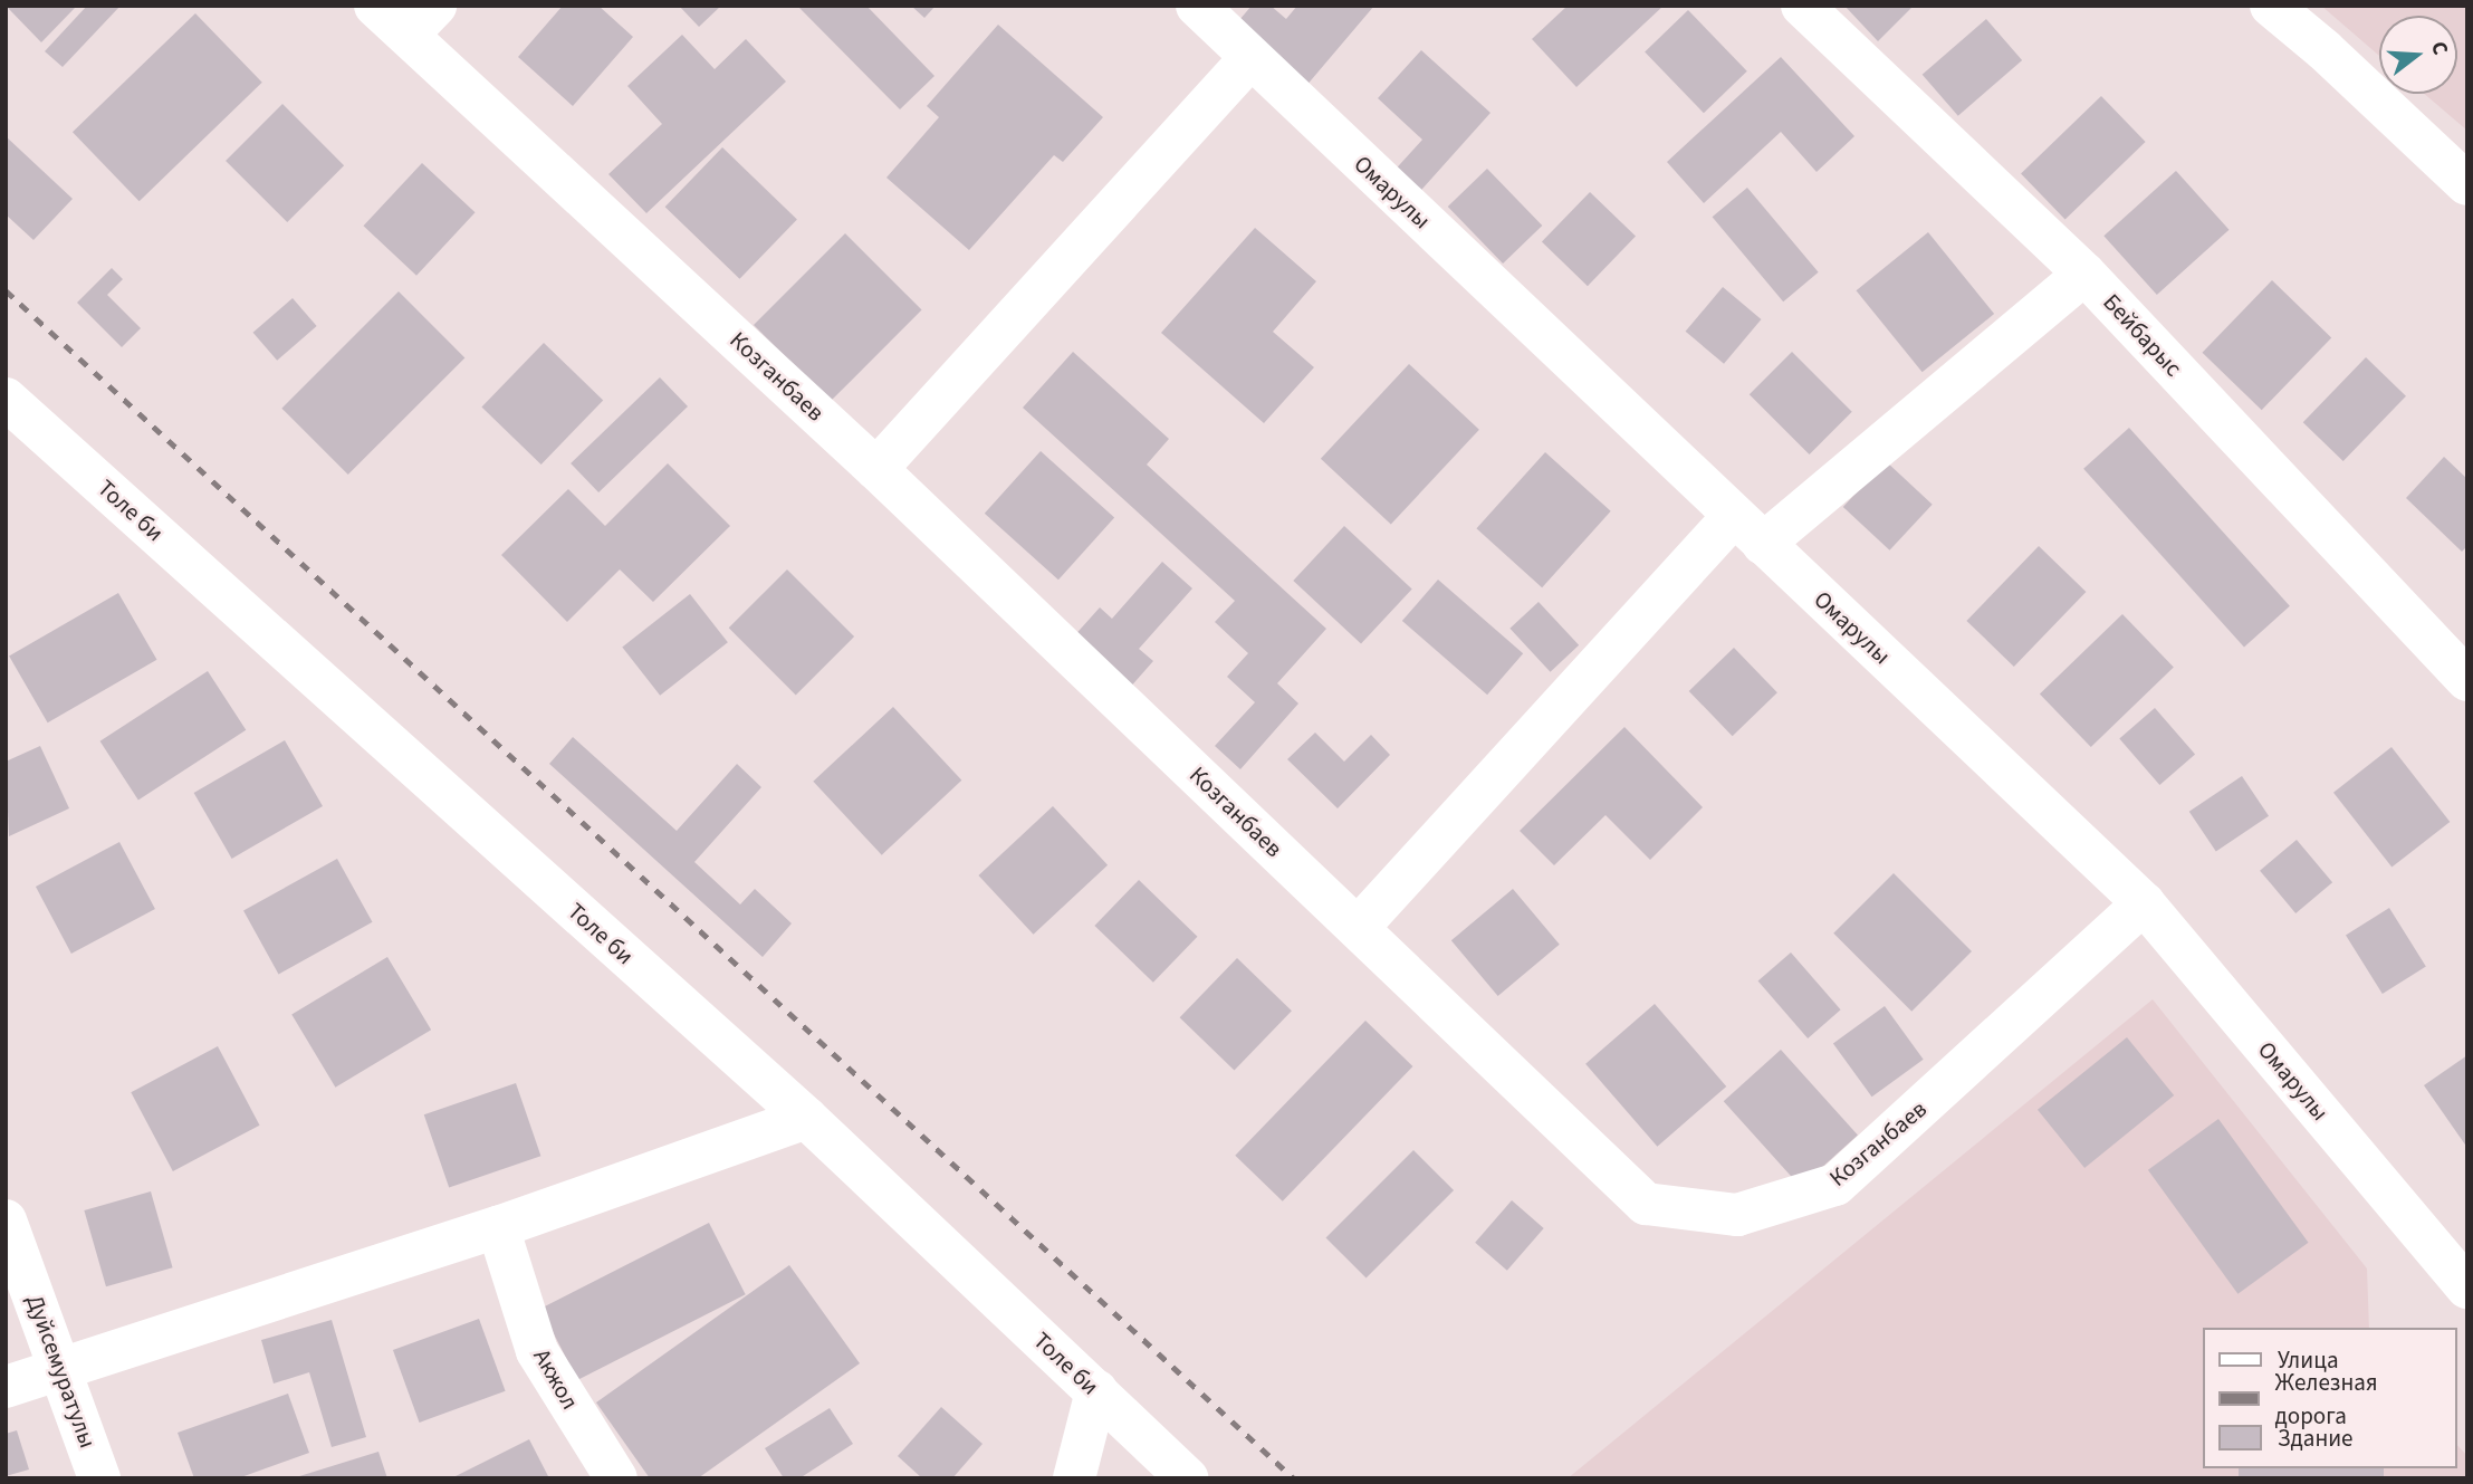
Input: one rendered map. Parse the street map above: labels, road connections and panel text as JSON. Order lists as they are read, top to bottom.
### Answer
{
  "streets": {
    "street": [
      "Омарулы",
      "Бейбарыс",
      "Козганбаев",
      "Толе би",
      "Дуйсемуратулы",
      "Акжол"
    ]
  },
  "crossings": [
    ["Омарулы", "Козганбаев"]
  ],
  "legend": ["Улица", "Железная дорога", "Здание"],
  "north": "right"
}
